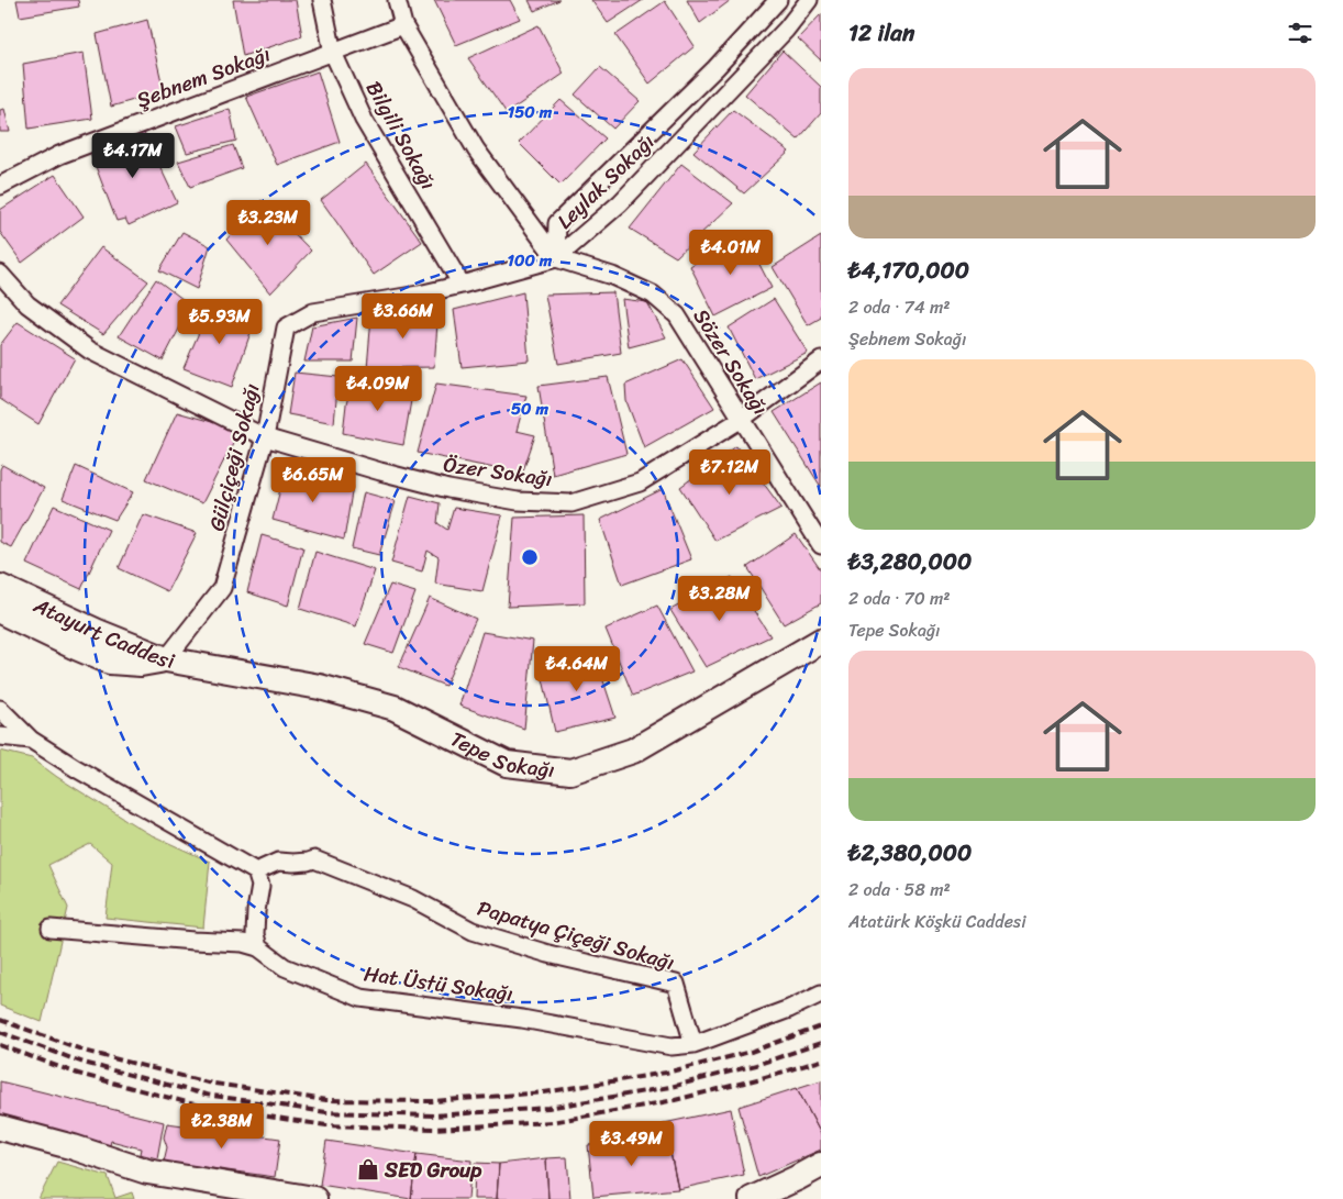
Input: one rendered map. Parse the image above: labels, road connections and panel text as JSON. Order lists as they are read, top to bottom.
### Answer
{
  "streets": {
    "main road": ["Atayurt Caddesi", "Tepe Sokağı"],
    "street": [
      "Şebnem Sokağı",
      "Bilgili Sokağı",
      "Leylak Sokağı",
      "Sözer Sokağı",
      "Gülçiçeği Sokağı",
      "Özer Sokağı",
      "Papatya Çiçeği Sokağı",
      "Hat Üstü Sokağı"
    ]
  },
  "crossings": [
    ["Şebnem Sokağı", "Bilgili Sokağı"],
    ["Bilgili Sokağı", "Gülçiçeği Sokağı"],
    ["Leylak Sokağı", "Sözer Sokağı"],
    ["Leylak Sokağı", "Gülçiçeği Sokağı"],
    ["Sözer Sokağı", "Gülçiçeği Sokağı"],
    ["Sözer Sokağı", "Özer Sokağı"],
    ["Gülçiçeği Sokağı", "Özer Sokağı"],
    ["Gülçiçeği Sokağı", "Atayurt Caddesi"],
    ["Gülçiçeği Sokağı", "Tepe Sokağı"],
    ["Atayurt Caddesi", "Tepe Sokağı"],
    ["Papatya Çiçeği Sokağı", "Hat Üstü Sokağı"]
  ],
  "places": {
    "shop": ["SED Group"]
  },
  "page": {
    "heading": "12 ilan",
    "list": [
      {
        "name": "₺4,170,000",
        "note": "2 oda · 74 m² · Şebnem Sokağı"
      },
      {
        "name": "₺3,280,000",
        "note": "2 oda · 70 m² · Tepe Sokağı"
      },
      {
        "name": "₺2,380,000",
        "note": "2 oda · 58 m² · Atatürk Köşkü Caddesi"
      }
    ],
    "price": [
      "₺4.17M",
      "₺3.23M",
      "₺4.01M",
      "₺3.66M",
      "₺5.93M",
      "₺4.09M",
      "₺7.12M",
      "₺6.65M",
      "₺3.28M",
      "₺4.64M",
      "₺2.38M",
      "₺3.49M"
    ]
  },
  "rings": ["150 m", "100 m", "50 m"]
}
